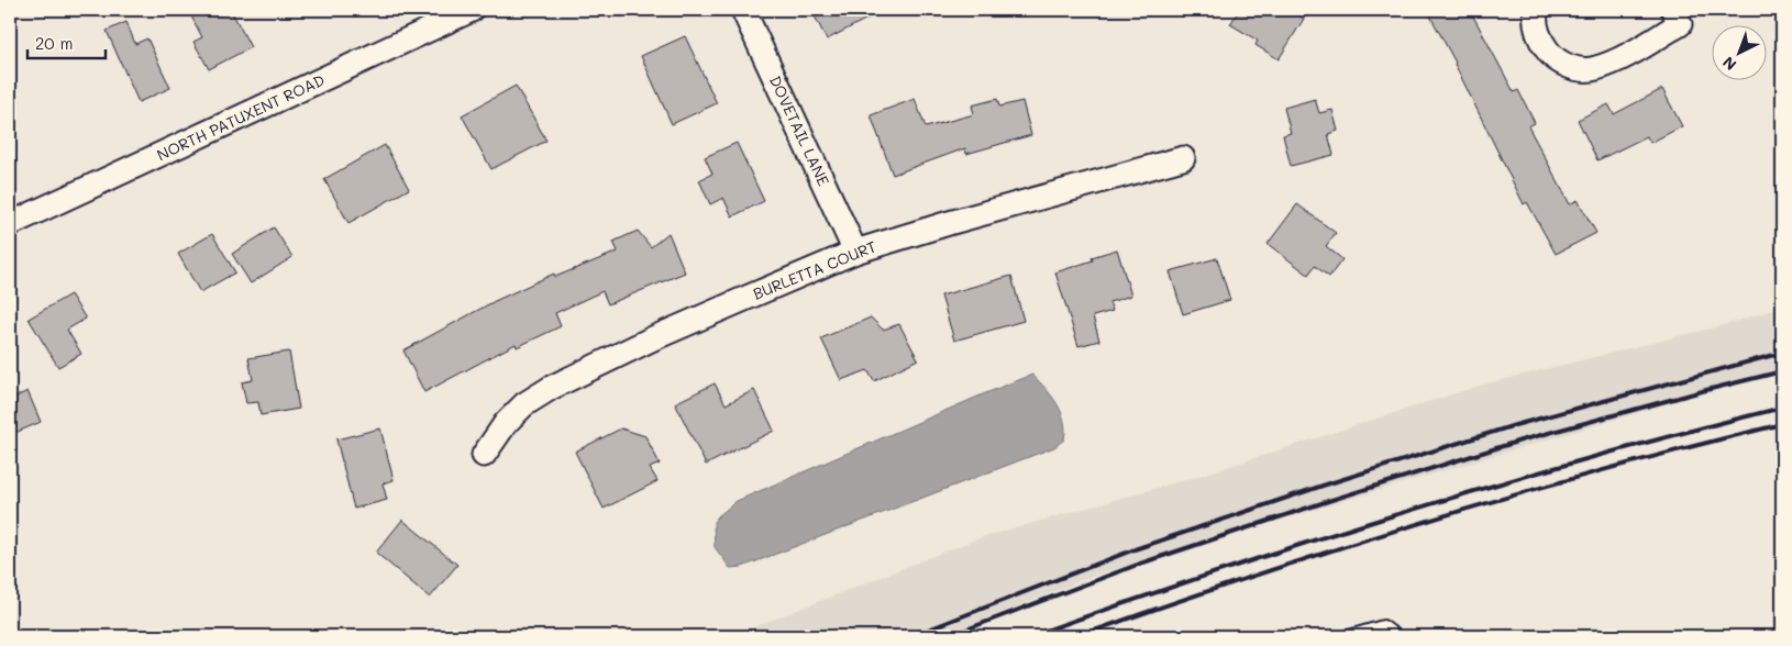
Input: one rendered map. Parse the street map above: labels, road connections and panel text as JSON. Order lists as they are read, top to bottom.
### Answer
{
  "streets": {
    "street": ["NORTH PATUXENT ROAD", "DOVETAIL LANE", "BURLETTA COURT"]
  },
  "crossings": [
    ["DOVETAIL LANE", "BURLETTA COURT"]
  ],
  "scale_bar": "20 m",
  "north": "bottom left"
}
